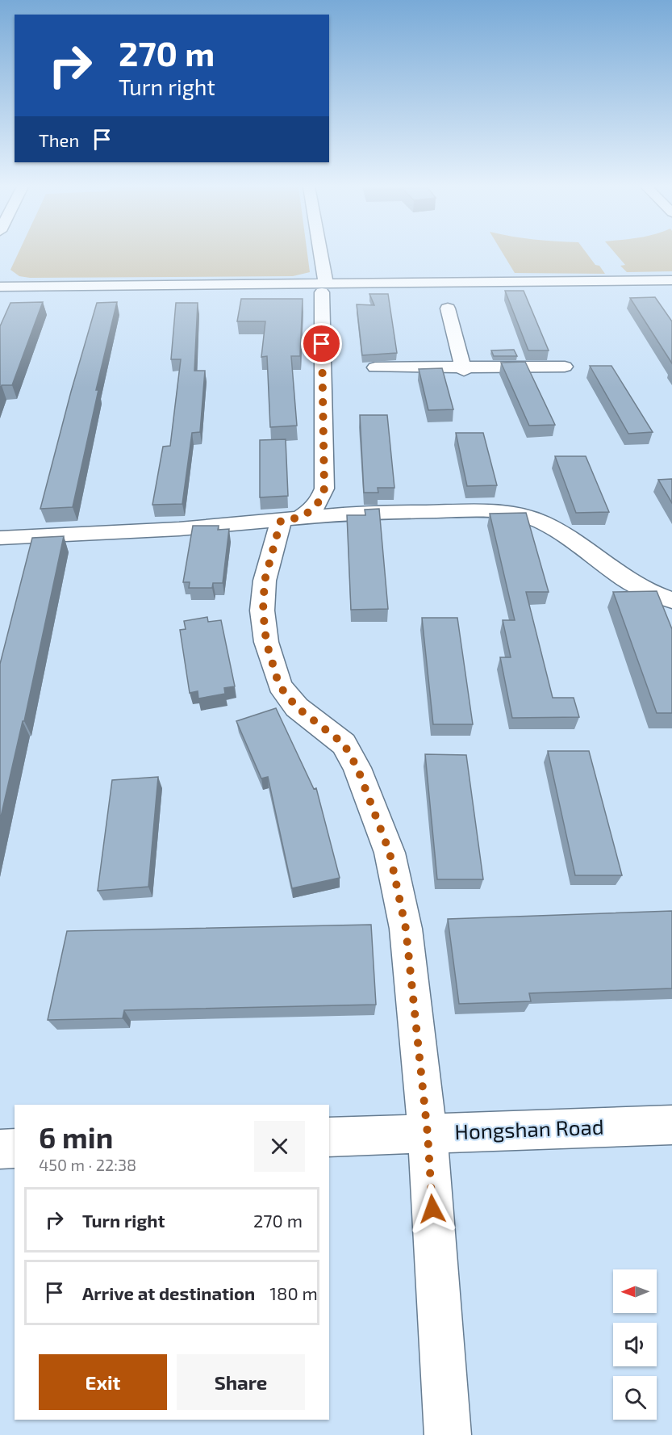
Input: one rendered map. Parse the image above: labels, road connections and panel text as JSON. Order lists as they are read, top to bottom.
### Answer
{
  "streets": {
    "street": ["Hongshan Road"]
  },
  "north": "left",
  "page": {
    "turn": ["270 m", "Turn right"],
    "then": "Then",
    "heading": ["6 min", "450 m · 22:38"],
    "list": [
      {
        "name": "Turn right",
        "value": "270 m"
      },
      {
        "name": "Arrive at destination",
        "value": "180 m"
      }
    ],
    "buttons": ["Exit", "Share"]
  }
}
